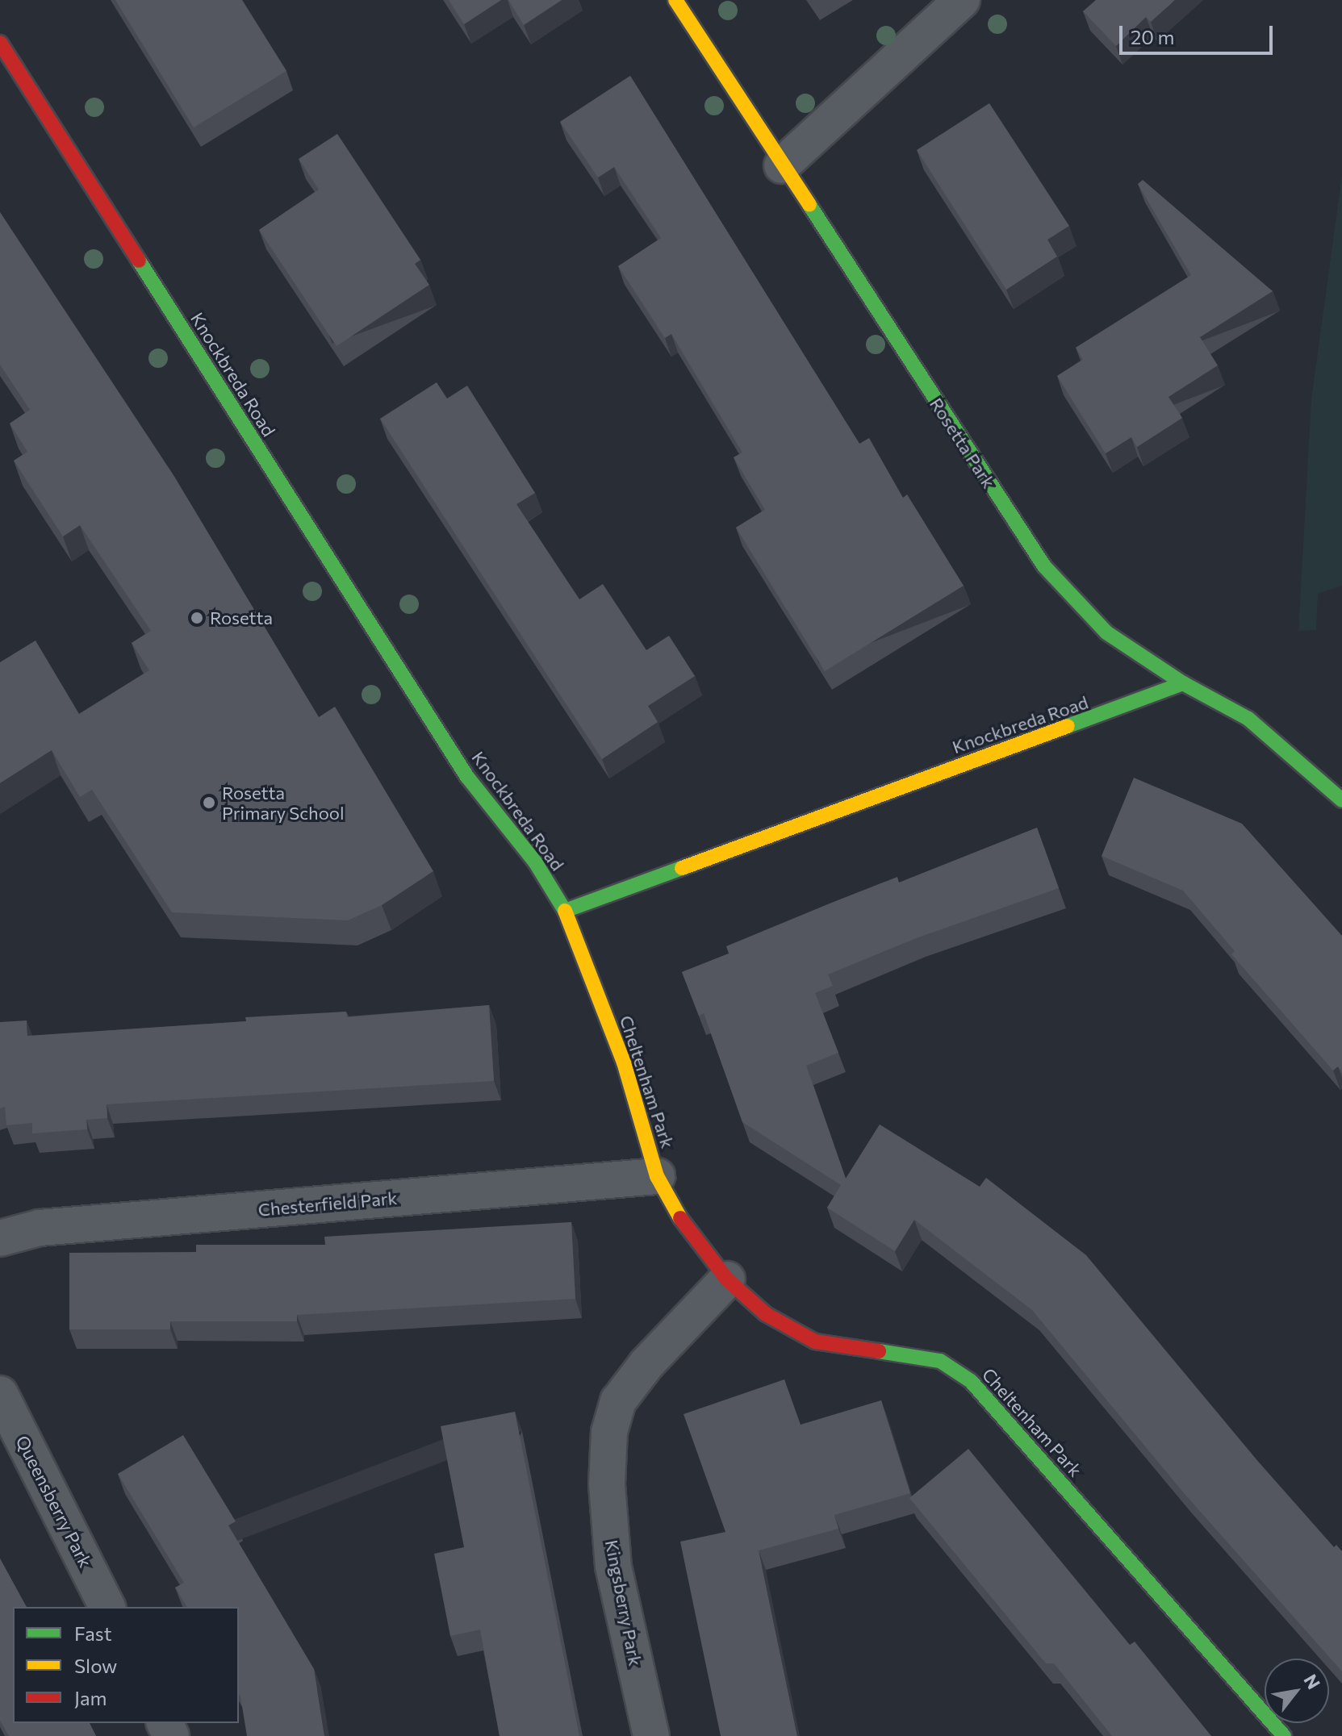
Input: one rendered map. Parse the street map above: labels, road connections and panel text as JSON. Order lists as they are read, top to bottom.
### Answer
{
  "streets": {
    "street": [
      "Knockbreda Road",
      "Rosetta Park",
      "Cheltenham Park",
      "Chesterfield Park",
      "Queensberry Park",
      "Kingsberry Park"
    ]
  },
  "crossings": [
    ["Knockbreda Road", "Rosetta Park"],
    ["Knockbreda Road", "Cheltenham Park"],
    ["Cheltenham Park", "Chesterfield Park"],
    ["Cheltenham Park", "Kingsberry Park"]
  ],
  "places": ["Rosetta", "Rosetta Primary School"],
  "legend": ["Fast", "Slow", "Jam"],
  "scale_bar": "20 m",
  "north": "top right"
}
